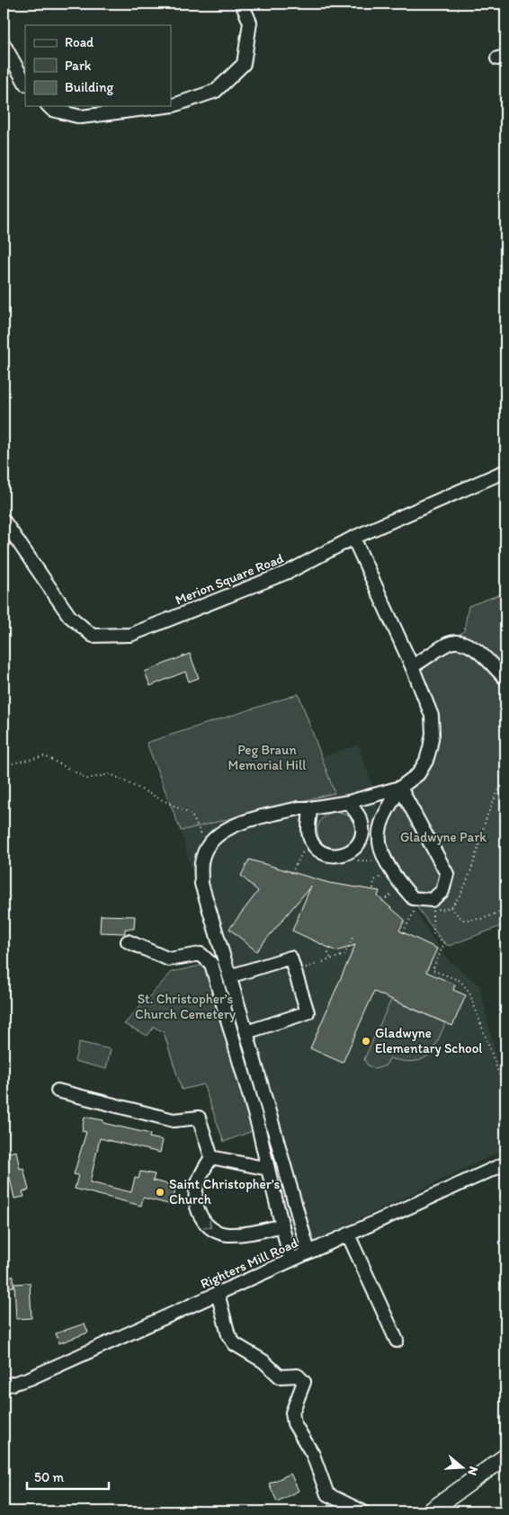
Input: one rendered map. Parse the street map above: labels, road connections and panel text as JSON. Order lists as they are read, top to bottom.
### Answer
{
  "streets": {
    "street": ["Merion Square Road", "Righters Mill Road"]
  },
  "parks": ["Peg Braun Memorial Hill", "Gladwyne Park", "St. Christopher’s Church Cemetery"],
  "places": ["Gladwyne Elementary School", "Saint Christopher’s Church"],
  "legend": ["Road", "Park", "Building"],
  "scale_bar": "50 m",
  "north": "right"
}
